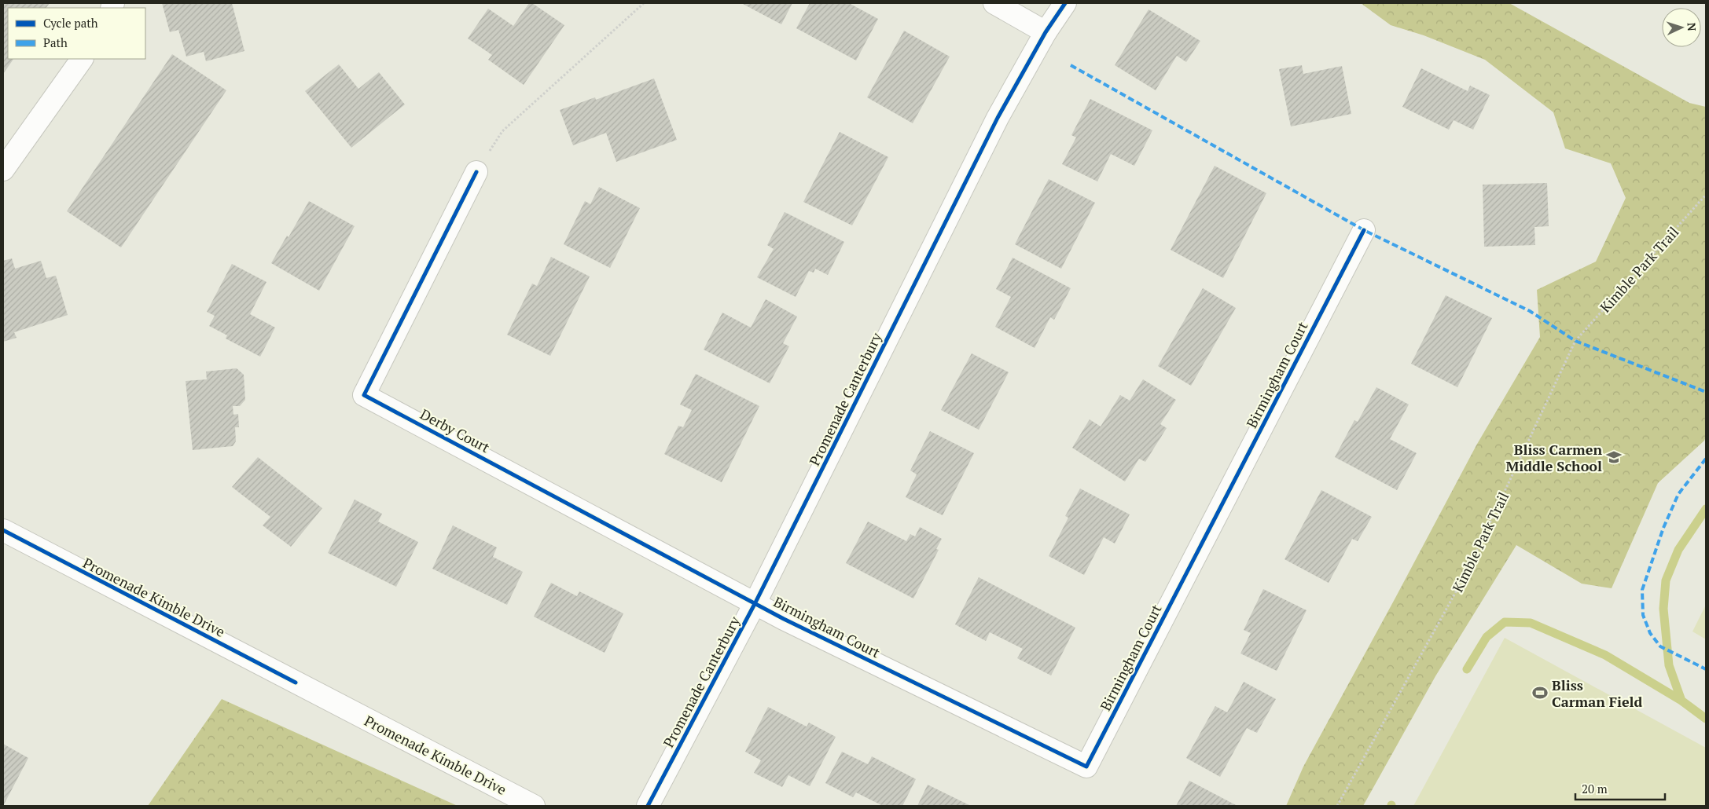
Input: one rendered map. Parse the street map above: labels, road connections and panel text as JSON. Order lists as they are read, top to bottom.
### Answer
{
  "streets": {
    "street": [
      "Birmingham Court",
      "Promenade Canterbury",
      "Derby Court",
      "Promenade Kimble Drive"
    ],
    "path": ["Kimble Park Trail"]
  },
  "crossings": [
    ["Birmingham Court", "Promenade Canterbury"],
    ["Birmingham Court", "Derby Court"],
    ["Promenade Canterbury", "Derby Court"]
  ],
  "places": {
    "school or university": ["Bliss Carmen Middle School"],
    "sports": ["Bliss Carman Field"]
  },
  "legend": ["Cycle path", "Path"],
  "scale_bar": "20 m",
  "north": "right"
}
